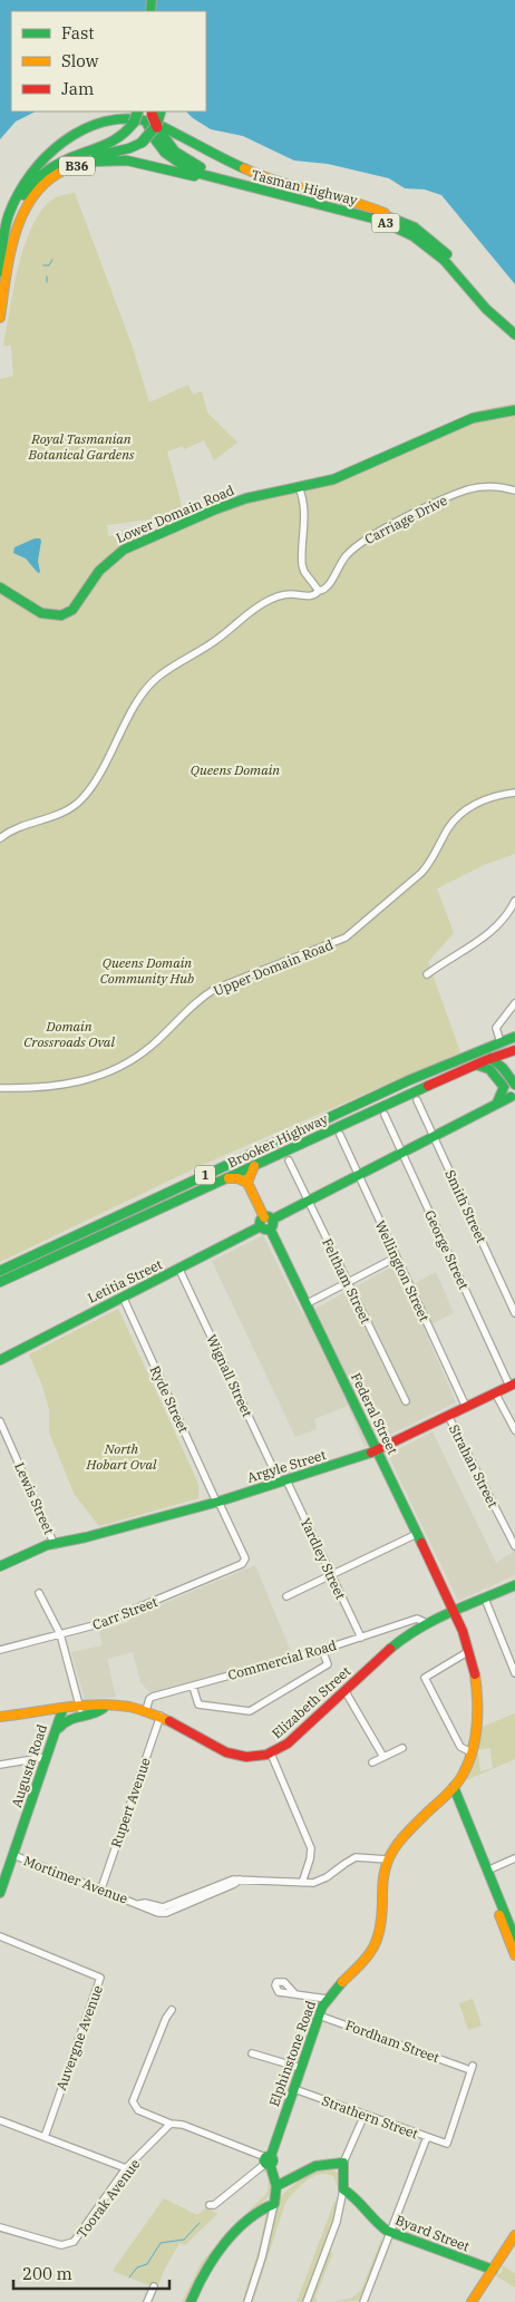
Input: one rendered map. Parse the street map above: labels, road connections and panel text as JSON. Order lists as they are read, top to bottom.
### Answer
{
  "streets": {
    "main road": [
      "B36",
      "Tasman Highway",
      "A3",
      "Lower Domain Road",
      "Brooker Highway",
      "1",
      "Letitia Street",
      "Federal Street",
      "Argyle Street",
      "Elizabeth Street",
      "Augusta Road",
      "Elphinstone Road",
      "Byard Street"
    ],
    "street": [
      "Carriage Drive",
      "Upper Domain Road",
      "Smith Street",
      "George Street",
      "Wellington Street",
      "Feltham Street",
      "Wignall Street",
      "Ryde Street",
      "Strahan Street",
      "Lewis Street",
      "Yardley Street",
      "Carr Street",
      "Commercial Road",
      "Rupert Avenue",
      "Mortimer Avenue",
      "Auvergne Avenue",
      "Fordham Street",
      "Strathern Street",
      "Toorak Avenue"
    ]
  },
  "crossings": [
    ["B36", "Tasman Highway"],
    ["Brooker Highway", "1"],
    ["Smith Street", "Letitia Street"],
    ["George Street", "Letitia Street"],
    ["George Street", "Argyle Street"],
    ["Wellington Street", "Letitia Street"],
    ["Wellington Street", "Argyle Street"],
    ["Letitia Street", "Feltham Street"],
    ["Letitia Street", "Wignall Street"],
    ["Letitia Street", "Ryde Street"],
    ["Letitia Street", "Federal Street"],
    ["Wignall Street", "Argyle Street"],
    ["Wignall Street", "Yardley Street"],
    ["Ryde Street", "Argyle Street"],
    ["Ryde Street", "Carr Street"],
    ["Federal Street", "Argyle Street"],
    ["Federal Street", "Elizabeth Street"],
    ["Federal Street", "Elphinstone Road"],
    ["Argyle Street", "Strahan Street"],
    ["Argyle Street", "Lewis Street"],
    ["Argyle Street", "Yardley Street"],
    ["Yardley Street", "Commercial Road"],
    ["Commercial Road", "Elizabeth Street"],
    ["Elizabeth Street", "Augusta Road"],
    ["Elizabeth Street", "Rupert Avenue"],
    ["Elizabeth Street", "Elphinstone Road"],
    ["Augusta Road", "Mortimer Avenue"],
    ["Rupert Avenue", "Mortimer Avenue"],
    ["Mortimer Avenue", "Elphinstone Road"],
    ["Fordham Street", "Elphinstone Road"],
    ["Fordham Street", "Strathern Street"],
    ["Elphinstone Road", "Strathern Street"]
  ],
  "parks": [
    "Royal Tasmanian Botanical Gardens",
    "Queens Domain",
    "Queens Domain Community Hub",
    "Domain Crossroads Oval",
    "North Hobart Oval"
  ],
  "legend": ["Fast", "Slow", "Jam"],
  "scale_bar": "200 m"
}
